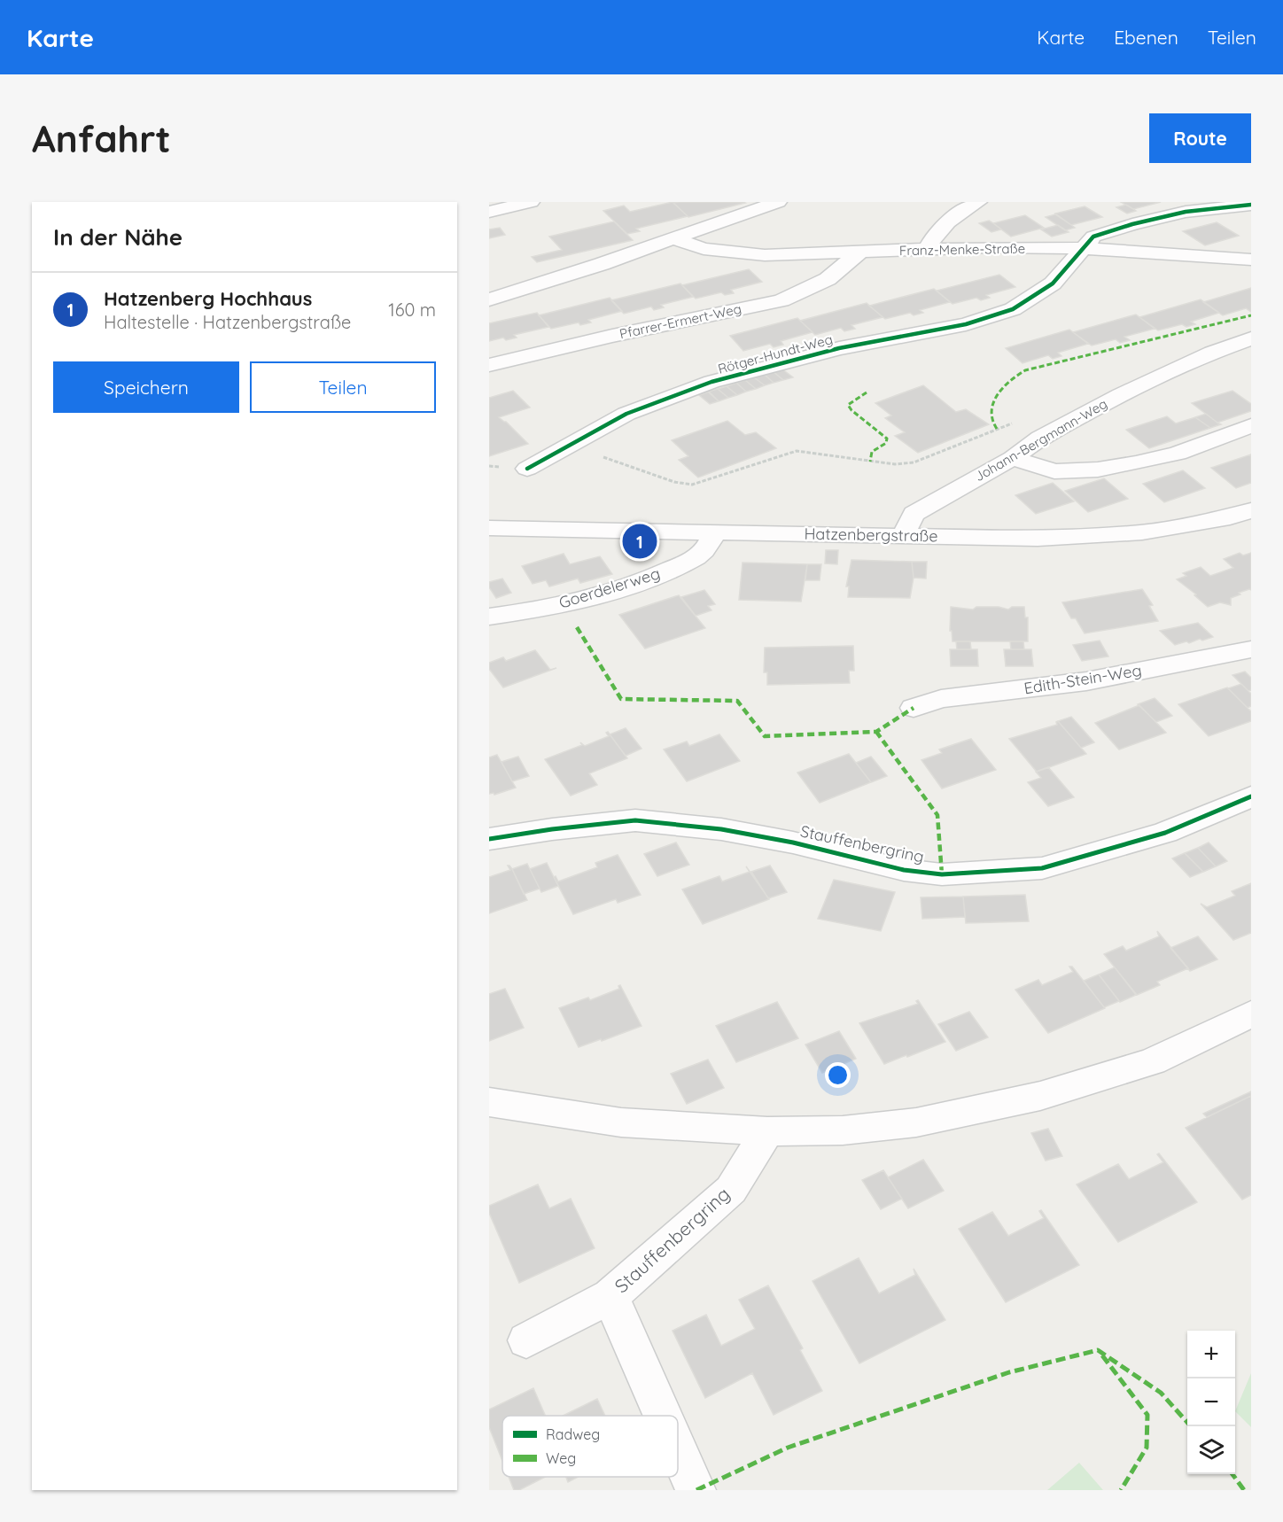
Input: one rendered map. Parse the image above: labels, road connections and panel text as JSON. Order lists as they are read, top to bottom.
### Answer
{
  "streets": {
    "street": [
      "Franz-Menke-Straße",
      "Pfarrer-Ermert-Weg",
      "Rötger-Hundt-Weg",
      "Johann-Bergmann-Weg",
      "Hatzenbergstraße",
      "Goerdelerweg",
      "Edith-Stein-Weg",
      "Stauffenbergring"
    ]
  },
  "crossings": [
    ["Franz-Menke-Straße", "Pfarrer-Ermert-Weg"],
    ["Franz-Menke-Straße", "Rötger-Hundt-Weg"],
    ["Johann-Bergmann-Weg", "Hatzenbergstraße"],
    ["Hatzenbergstraße", "Goerdelerweg"]
  ],
  "legend": ["Radweg", "Weg"],
  "page": {
    "header": "Karte",
    "nav": ["Karte", "Ebenen", "Teilen"],
    "buttons": [
      "Route",
      ["Speichern", "Teilen"]
    ],
    "title": "Anfahrt",
    "heading": "In der Nähe",
    "list": [
      {
        "mark": "1",
        "name": "Hatzenberg Hochhaus",
        "note": "Haltestelle · Hatzenbergstraße",
        "value": "160 m"
      }
    ],
    "pins": "1",
    "map_buttons": ["+", "−"]
  }
}
